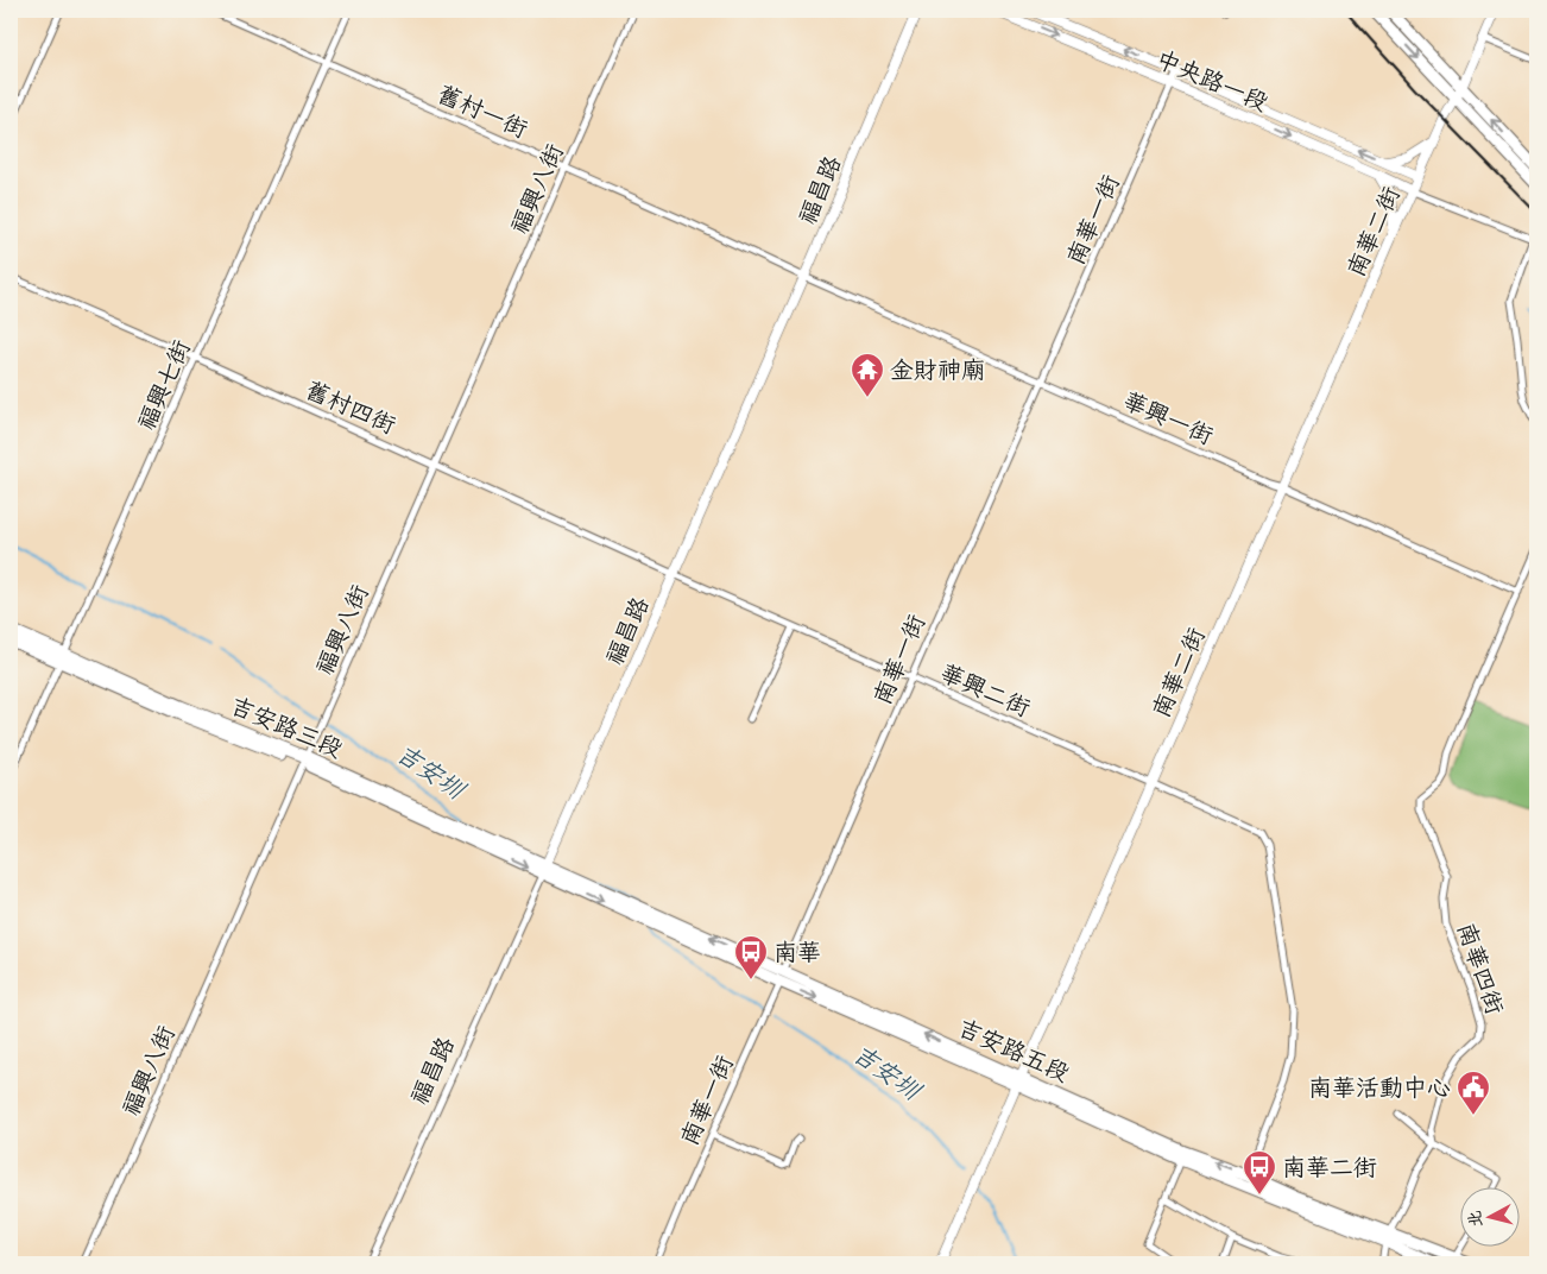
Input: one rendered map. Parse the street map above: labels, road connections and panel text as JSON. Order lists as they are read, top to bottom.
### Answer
{
  "streets": {
    "main road": ["吉安路三段", "吉安路五段"],
    "street": [
      "中央路一段",
      "舊村一街",
      "福興八街",
      "福昌路",
      "南華一街",
      "南華二街",
      "福興七街",
      "舊村四街",
      "華興一街",
      "華興二街",
      "南華四街"
    ]
  },
  "crossings": [
    ["中央路一段", "南華一街"],
    ["中央路一段", "南華二街"],
    ["舊村一街", "福興八街"],
    ["舊村一街", "福昌路"],
    ["舊村一街", "福興七街"],
    ["舊村一街", "華興一街"],
    ["福興八街", "舊村四街"],
    ["福興八街", "吉安路三段"],
    ["福昌路", "舊村四街"],
    ["福昌路", "華興一街"],
    ["福昌路", "華興二街"],
    ["福昌路", "吉安路三段"],
    ["福昌路", "吉安路五段"],
    ["南華一街", "華興一街"],
    ["南華一街", "華興二街"],
    ["南華一街", "吉安路五段"],
    ["南華二街", "華興一街"],
    ["南華二街", "華興二街"],
    ["南華二街", "吉安路五段"],
    ["福興七街", "舊村四街"],
    ["福興七街", "吉安路三段"],
    ["舊村四街", "華興二街"],
    ["華興一街", "南華四街"],
    ["華興二街", "吉安路五段"],
    ["吉安路三段", "吉安路五段"]
  ],
  "water": ["吉安圳"],
  "places": {
    "temple": ["金財神廟"],
    "bus stop": ["南華", "南華二街"],
    "public building": ["南華活動中心"]
  },
  "north": "left"
}
